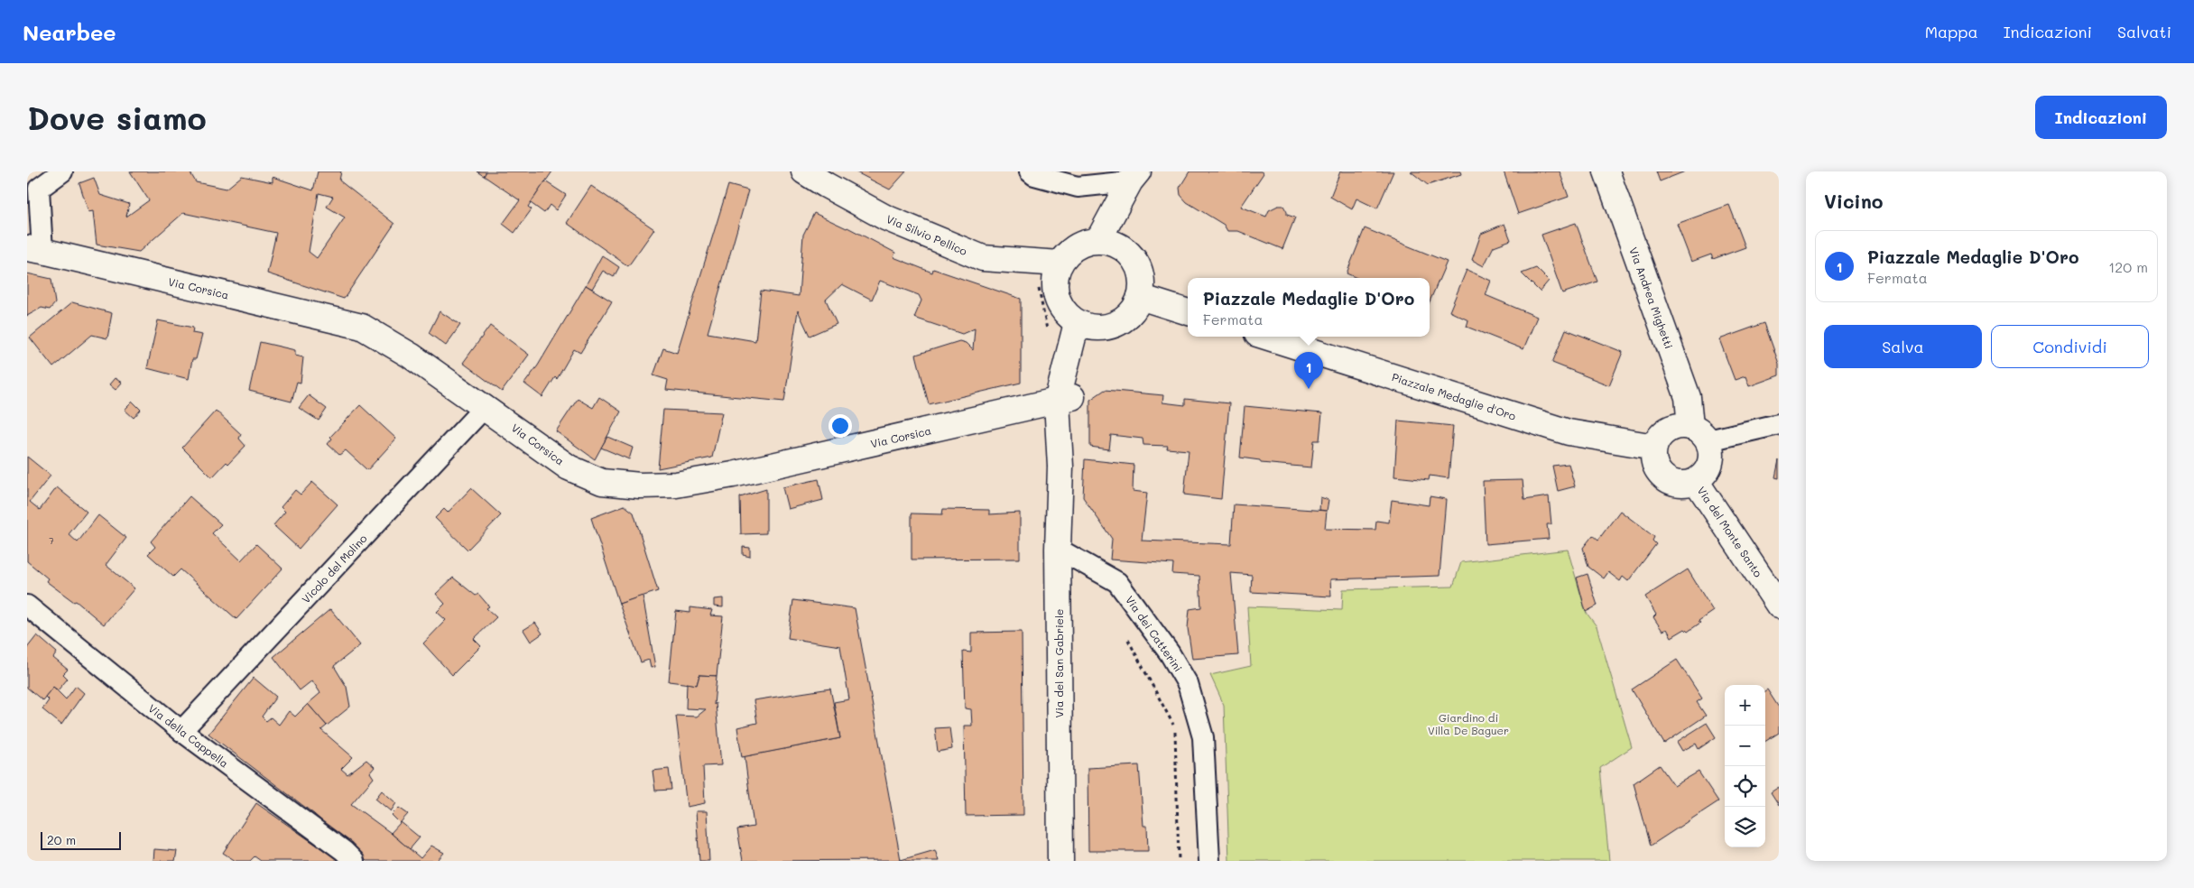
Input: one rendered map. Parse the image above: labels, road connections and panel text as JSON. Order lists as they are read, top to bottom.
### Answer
{
  "streets": {
    "main road": [
      "Via Silvio Pellico",
      "Via Corsica",
      "Via Andrea Mighetti",
      "Piazzale Medaglie d'Oro",
      "Via del Monte Santo",
      "Via del San Gabriele"
    ],
    "street": ["Vicolo del Molino", "Via dei Catterini", "Via della Cappella"]
  },
  "crossings": [
    ["Via Silvio Pellico", "Via del San Gabriele"],
    ["Via Corsica", "Vicolo del Molino"],
    ["Via Corsica", "Via del San Gabriele"],
    ["Via Andrea Mighetti", "Piazzale Medaglie d'Oro"],
    ["Via Andrea Mighetti", "Via del Monte Santo"],
    ["Piazzale Medaglie d'Oro", "Via del Monte Santo"],
    ["Vicolo del Molino", "Via della Cappella"],
    ["Via dei Catterini", "Via del San Gabriele"]
  ],
  "parks": ["Giardino di Villa De Baguer"],
  "house_numbers": ["7"],
  "scale_bar": "20 m",
  "page": {
    "header": "Nearbee",
    "nav": ["Mappa", "Indicazioni", "Salvati"],
    "buttons": [
      "Indicazioni",
      ["Salva", "Condividi"]
    ],
    "title": "Dove siamo",
    "heading": "Vicino",
    "list": [
      {
        "mark": "1",
        "name": "Piazzale Medaglie D'Oro",
        "note": "Fermata",
        "value": "120 m"
      }
    ],
    "popup": ["Piazzale Medaglie D'Oro", "Fermata"],
    "pins": "1",
    "map_buttons": ["+", "−"],
    "scale": "20 m"
  }
}
